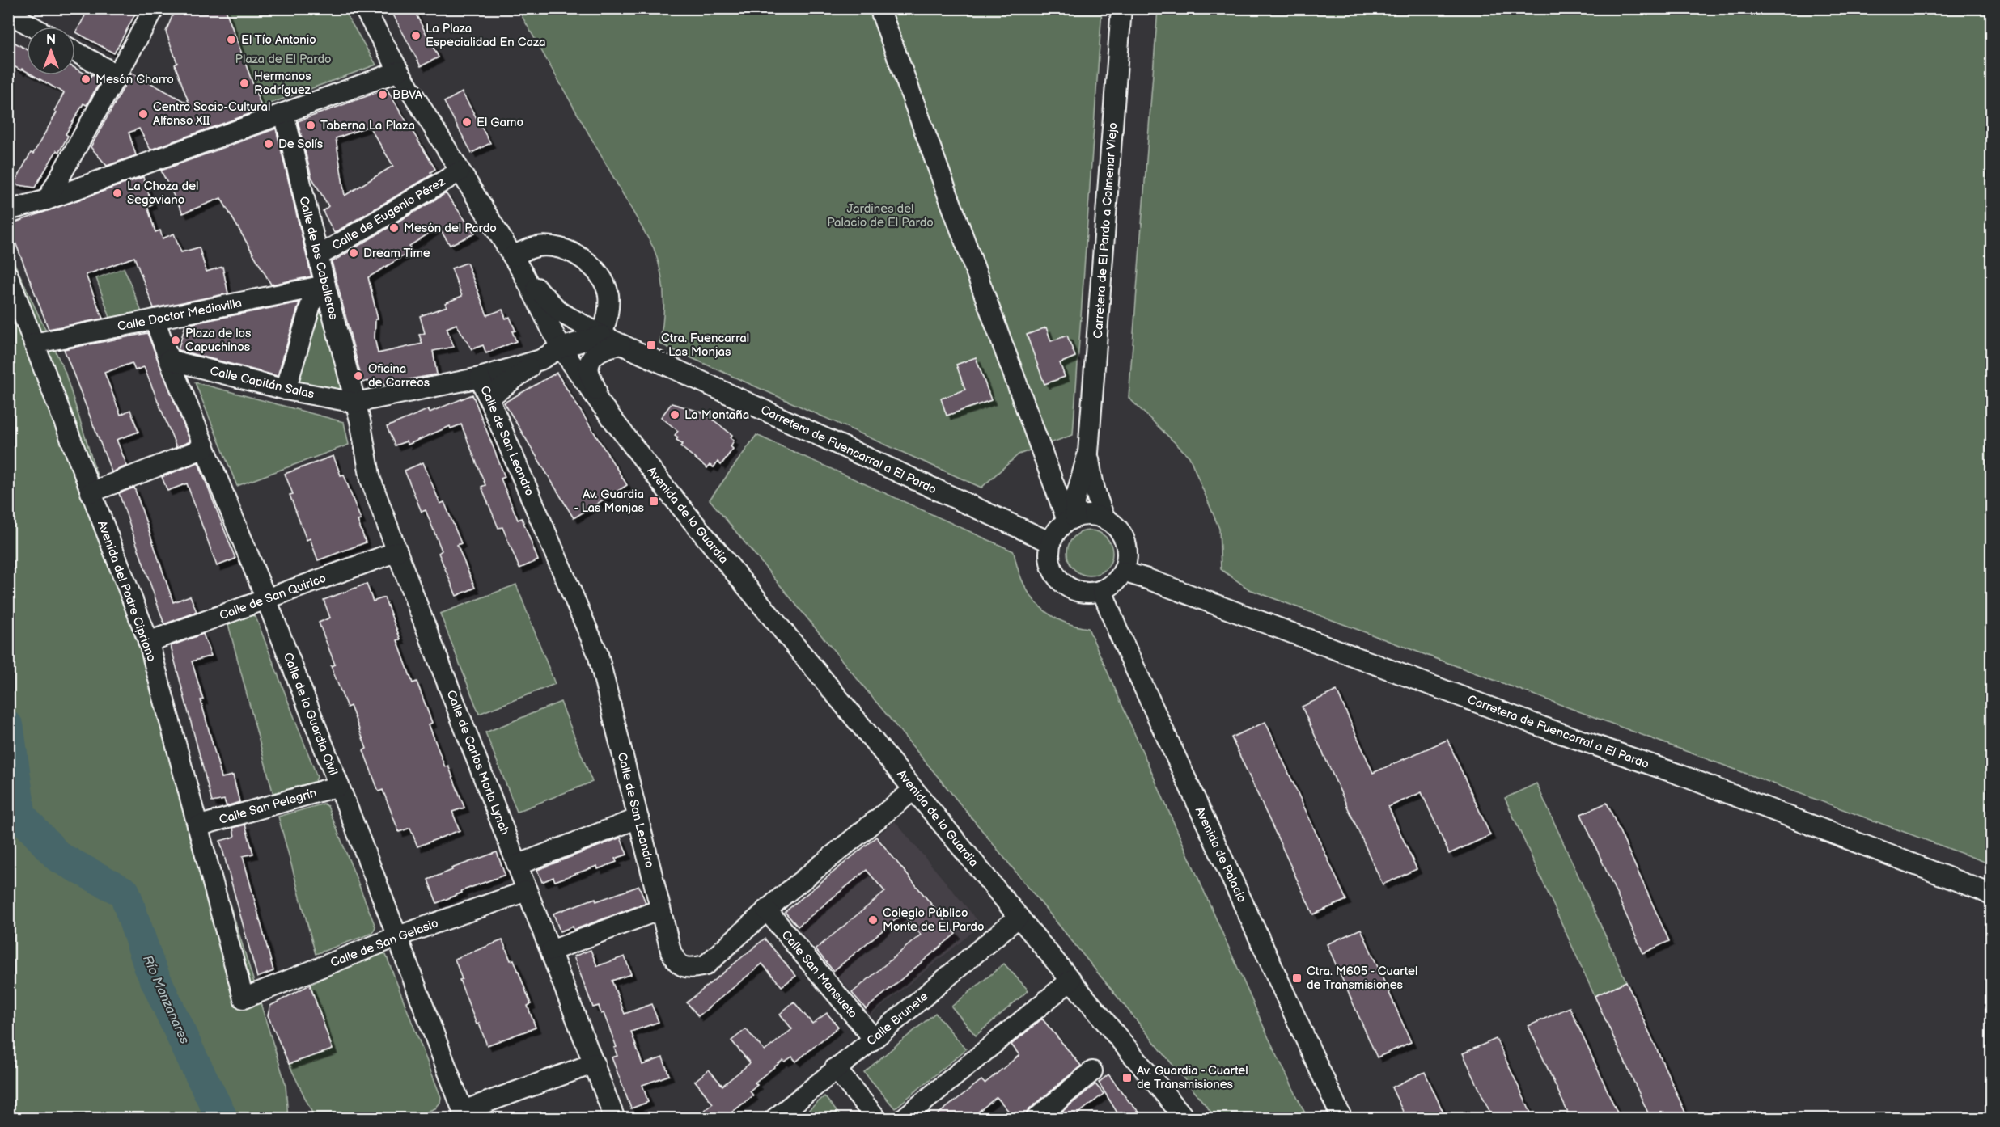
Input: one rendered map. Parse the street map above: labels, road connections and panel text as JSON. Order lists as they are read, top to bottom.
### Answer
{
  "streets": {
    "street": [
      "Calle de Eugenio Pérez",
      "Carretera de El Pardo a Colmenar Viejo",
      "Calle de los Caballeros",
      "Calle Doctor Mediavilla",
      "Calle Capitán Salas",
      "Calle de San Leandro",
      "Carretera de Fuencarral a El Pardo",
      "Avenida de la Guardia",
      "Avenida del Padre Cipriano",
      "Calle de San Quirico",
      "Calle de la Guardia Civil",
      "Calle de Carlos Morla Lynch",
      "Calle San Pelegrín",
      "Avenida de Palacio",
      "Calle de San Gelasio",
      "Calle San Mansueto",
      "Calle Brunete"
    ]
  },
  "crossings": [
    ["Calle de Eugenio Pérez", "Calle de los Caballeros"],
    ["Calle de Eugenio Pérez", "Avenida de la Guardia"],
    ["Calle de los Caballeros", "Calle Doctor Mediavilla"],
    ["Calle de los Caballeros", "Calle Capitán Salas"],
    ["Calle de los Caballeros", "Calle de Carlos Morla Lynch"],
    ["Calle Doctor Mediavilla", "Avenida del Padre Cipriano"],
    ["Calle Doctor Mediavilla", "Calle de la Guardia Civil"],
    ["Calle Capitán Salas", "Calle de la Guardia Civil"],
    ["Calle Capitán Salas", "Calle de Carlos Morla Lynch"],
    ["Calle de San Leandro", "Avenida de la Guardia"],
    ["Calle de San Leandro", "Calle San Mansueto"],
    ["Carretera de Fuencarral a El Pardo", "Avenida de la Guardia"],
    ["Carretera de Fuencarral a El Pardo", "Avenida de Palacio"],
    ["Avenida de la Guardia", "Calle Brunete"],
    ["Avenida del Padre Cipriano", "Calle de San Quirico"],
    ["Avenida del Padre Cipriano", "Calle San Pelegrín"],
    ["Avenida del Padre Cipriano", "Calle de San Gelasio"],
    ["Calle de San Quirico", "Calle de la Guardia Civil"],
    ["Calle de San Quirico", "Calle de Carlos Morla Lynch"],
    ["Calle de la Guardia Civil", "Calle de Carlos Morla Lynch"],
    ["Calle de la Guardia Civil", "Calle San Pelegrín"],
    ["Calle de la Guardia Civil", "Calle de San Gelasio"],
    ["Calle de Carlos Morla Lynch", "Calle de San Gelasio"],
    ["Calle San Mansueto", "Calle Brunete"]
  ],
  "water": ["Río Manzanares"],
  "parks": ["Plaza de El Pardo", "Jardines del Palacio de El Pardo"],
  "places": {
    "other": [
      "La Plaza Especialidad En Caza",
      "El Tío Antonio",
      "Mesón Charro",
      "Hermanos Rodríguez",
      "BBVA",
      "Centro Socio-Cultural Alfonso XII",
      "El Gamo",
      "Taberna La Plaza",
      "De Solís",
      "La Choza del Segoviano",
      "Mesón del Pardo",
      "Dream Time",
      "Plaza de los Capuchinos",
      "Oficina de Correos",
      "La Montaña",
      "Colegio Público Monte de El Pardo"
    ],
    "transit": [
      "Ctra. Fuencarral - Las Monjas",
      "Av. Guardia - Las Monjas",
      "Ctra. M605 - Cuartel de Transmisiones",
      "Av. Guardia - Cuartel de Transmisiones"
    ]
  },
  "north": "top"
}
